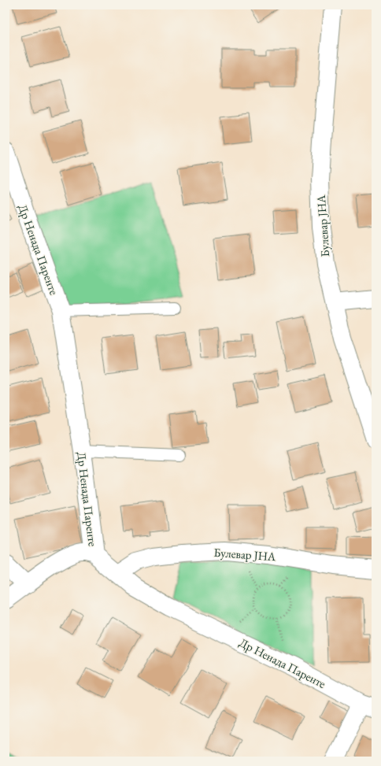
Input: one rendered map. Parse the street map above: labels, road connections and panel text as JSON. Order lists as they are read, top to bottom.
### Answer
{
  "streets": {
    "street": ["Булевар ЈНА", "Др Ненада Паренте"]
  },
  "crossings": [
    ["Булевар ЈНА", "Др Ненада Паренте"]
  ]
}
